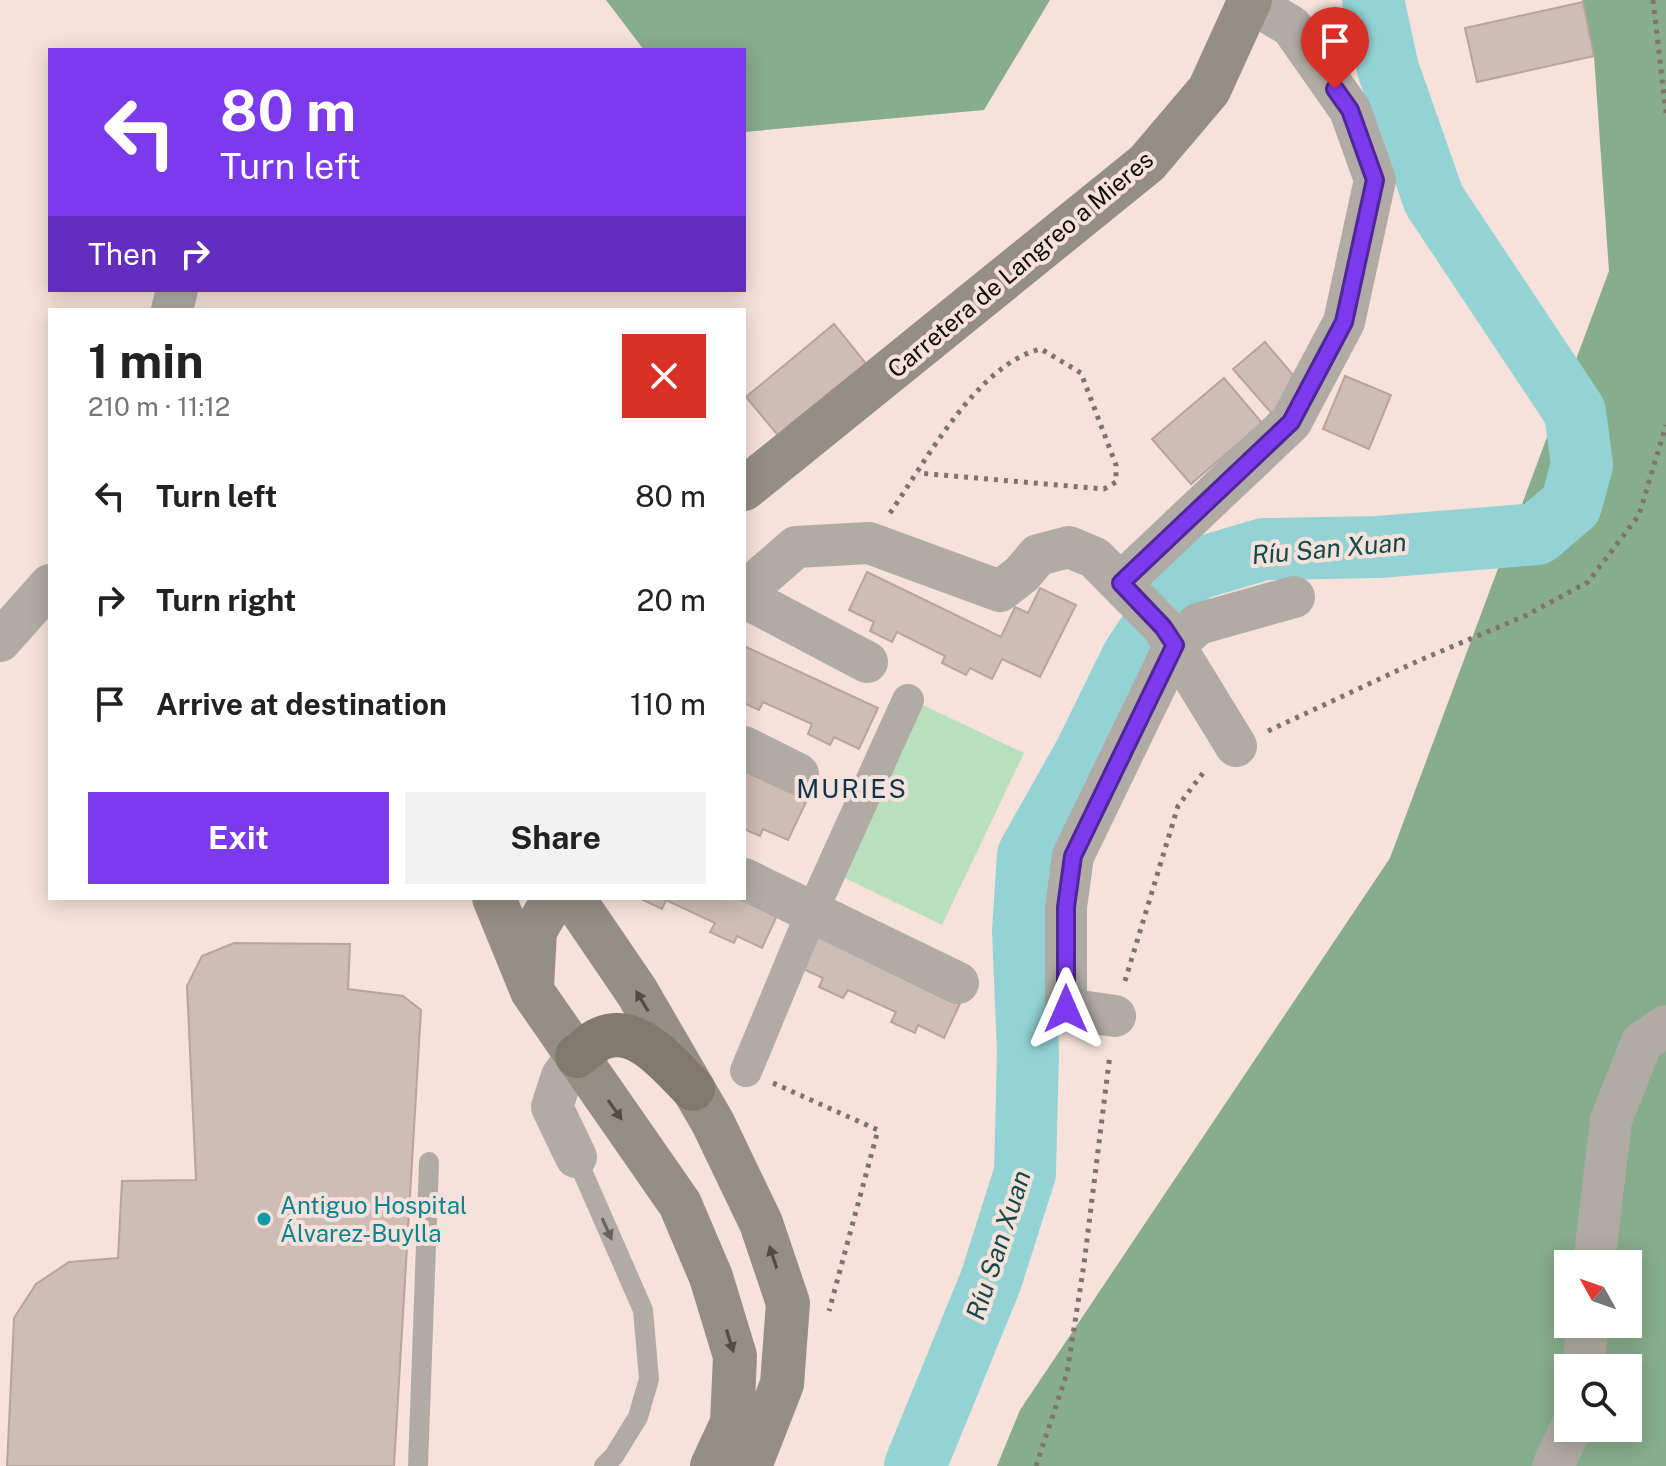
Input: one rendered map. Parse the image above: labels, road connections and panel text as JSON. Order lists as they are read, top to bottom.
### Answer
{
  "streets": {
    "main road": ["Carretera de Langreo a Mieres"]
  },
  "districts": ["MURIES"],
  "water": ["Ríu San Xuan"],
  "places": ["Antiguo Hospital Álvarez-Buylla"],
  "north": "top left",
  "page": {
    "turn": ["80 m", "Turn left"],
    "then": "Then",
    "heading": ["1 min", "210 m · 11:12"],
    "list": [
      {
        "name": "Turn left",
        "value": "80 m"
      },
      {
        "name": "Turn right",
        "value": "20 m"
      },
      {
        "name": "Arrive at destination",
        "value": "110 m"
      }
    ],
    "buttons": ["Exit", "Share"]
  }
}
